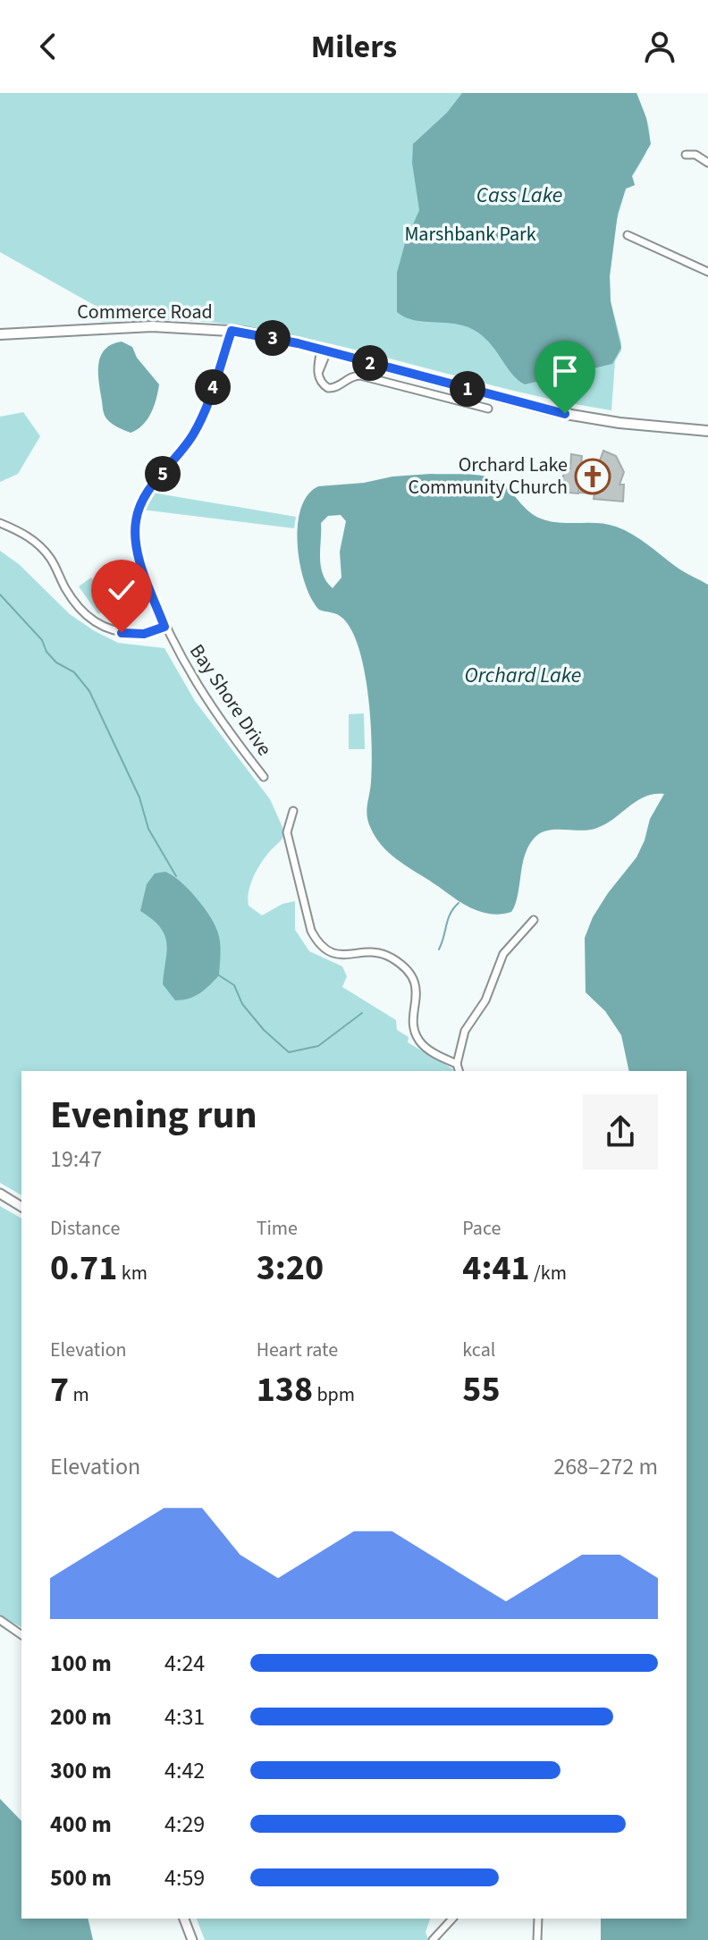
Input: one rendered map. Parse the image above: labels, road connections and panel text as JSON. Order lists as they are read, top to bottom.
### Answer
{
  "streets": {
    "main road": ["Commerce Road"],
    "street": ["Bay Shore Drive"]
  },
  "crossings": [
    ["Commerce Road", "Bay Shore Drive"]
  ],
  "water": ["Cass Lake", "Orchard Lake"],
  "parks": ["Marshbank Park"],
  "places": {
    "church": ["Orchard Lake Community Church"]
  },
  "page": {
    "header": "Milers",
    "pins": [
      "3",
      "2",
      "4",
      "1",
      "5"
    ],
    "heading": ["Evening run", "19:47"],
    "stats": [
      ["Distance", "0.71 km"],
      ["Time", "3:20"],
      ["Pace", "4:41 /km"],
      ["Elevation", "7 m"],
      ["Heart rate", "138 bpm"],
      ["kcal", "55"]
    ],
    "chart": ["Elevation", "268–272 m"],
    "list": [
      {
        "name": "100 m",
        "note": "4:24"
      },
      {
        "name": "200 m",
        "note": "4:31"
      },
      {
        "name": "300 m",
        "note": "4:42"
      },
      {
        "name": "400 m",
        "note": "4:29"
      },
      {
        "name": "500 m",
        "note": "4:59"
      }
    ]
  }
}
